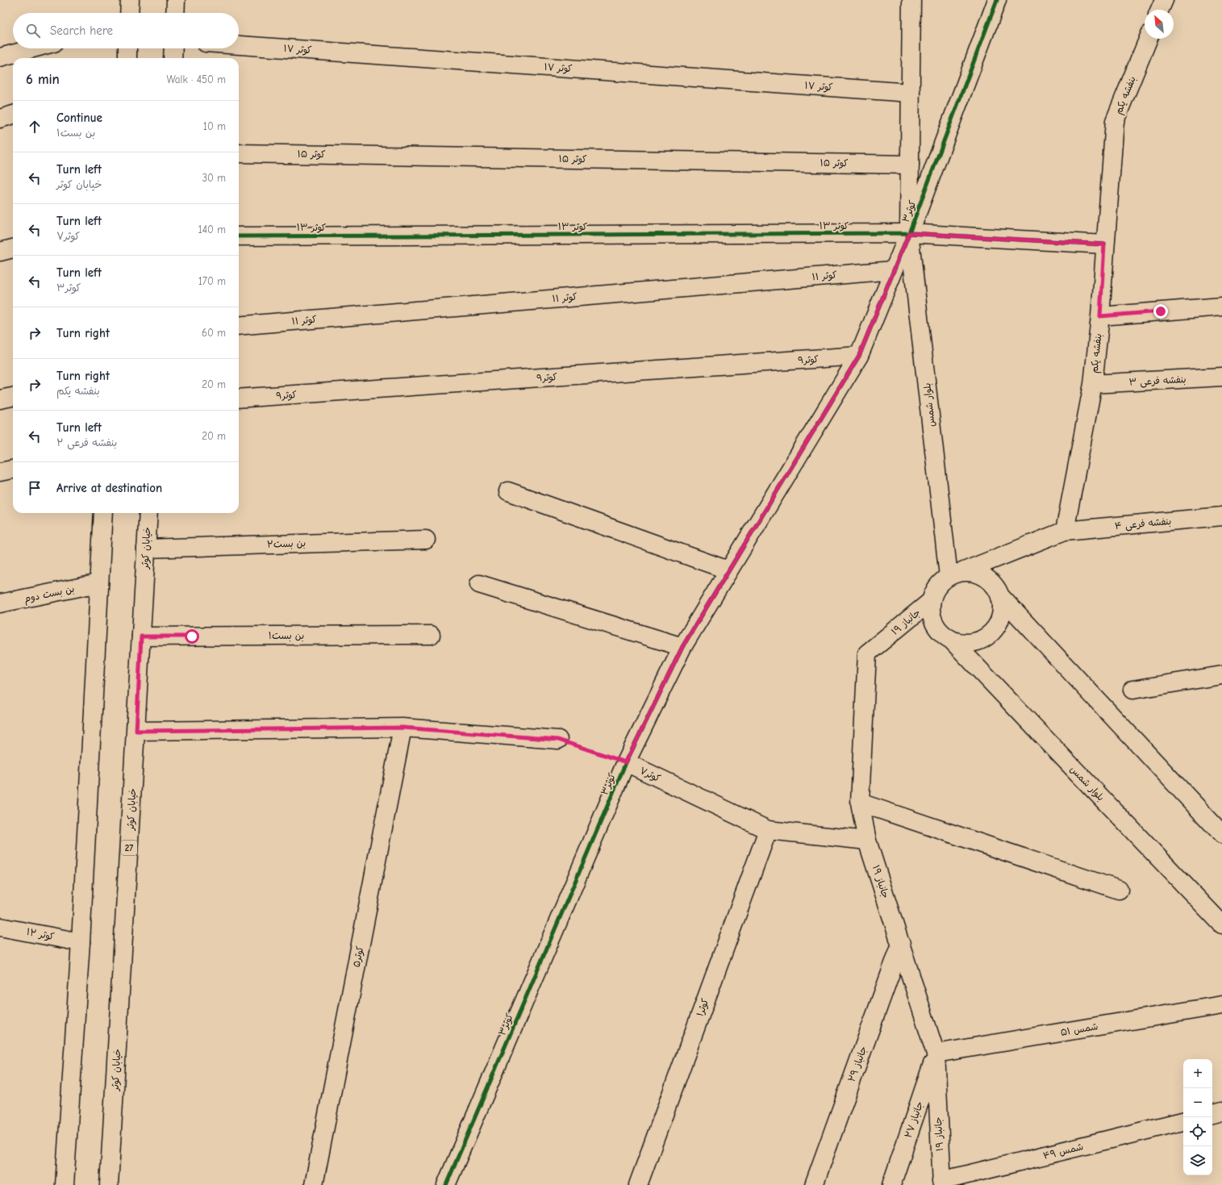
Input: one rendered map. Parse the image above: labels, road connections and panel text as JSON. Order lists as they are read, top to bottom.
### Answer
{
  "streets": {
    "street": [
      "کوثر ۱۷",
      "بنفشه یکم",
      "کوثر ۱۵",
      "کوثر۳",
      "کوثر ۱۳",
      "کوثر ۱۱",
      "کوثر۹",
      "بنفشه فرعی ۳",
      "بلوار شمس",
      "بنفشه فرعی ۴",
      "بن بست۲",
      "خیابان کوثر",
      "بن بست دوم",
      "جانباز ۱۹",
      "بن بست۱",
      "کوثر۷",
      "27",
      "کوثر ۱۲",
      "کوثر۵",
      "کوثر۱",
      "شمس ۵۱",
      "جانباز ۲۹",
      "جانباز ۲۷",
      "شمس ۴۹"
    ]
  },
  "crossings": [
    ["کوثر ۱۷", "بلوار شمس"],
    ["بنفشه یکم", "کوثر ۱۳"],
    ["بنفشه یکم", "بنفشه فرعی ۳"],
    ["بنفشه یکم", "بنفشه فرعی ۴"],
    ["کوثر ۱۵", "بلوار شمس"],
    ["کوثر۳", "کوثر ۱۳"],
    ["کوثر۳", "کوثر ۱۱"],
    ["کوثر۳", "کوثر۹"],
    ["کوثر۳", "بلوار شمس"],
    ["کوثر۳", "کوثر۷"],
    ["کوثر ۱۳", "بلوار شمس"],
    ["بلوار شمس", "جانباز ۱۹"],
    ["بن بست۲", "خیابان کوثر"],
    ["خیابان کوثر", "بن بست۱"],
    ["جانباز ۱۹", "کوثر۷"],
    ["جانباز ۱۹", "شمس ۵۱"],
    ["جانباز ۱۹", "جانباز ۲۹"],
    ["جانباز ۱۹", "جانباز ۲۷"],
    ["جانباز ۱۹", "شمس ۴۹"],
    ["کوثر۷", "کوثر۱"],
    ["شمس ۵۱", "جانباز ۲۷"]
  ],
  "north": "top left",
  "page": {
    "search": "Search here",
    "heading": ["6 min", "Walk · 450 m"],
    "list": [
      ["Continue", "بن بست۱", "10 m"],
      ["Turn left", "خیابان کوثر", "30 m"],
      ["Turn left", "کوثر۷", "140 m"],
      ["Turn left", "کوثر۳", "170 m"],
      ["Turn right", "60 m"],
      ["Turn right", "بنفشه یکم", "20 m"],
      ["Turn left", "بنفشه فرعی ۲", "20 m"],
      "Arrive at destination"
    ],
    "map_buttons": ["+", "−"]
  }
}
